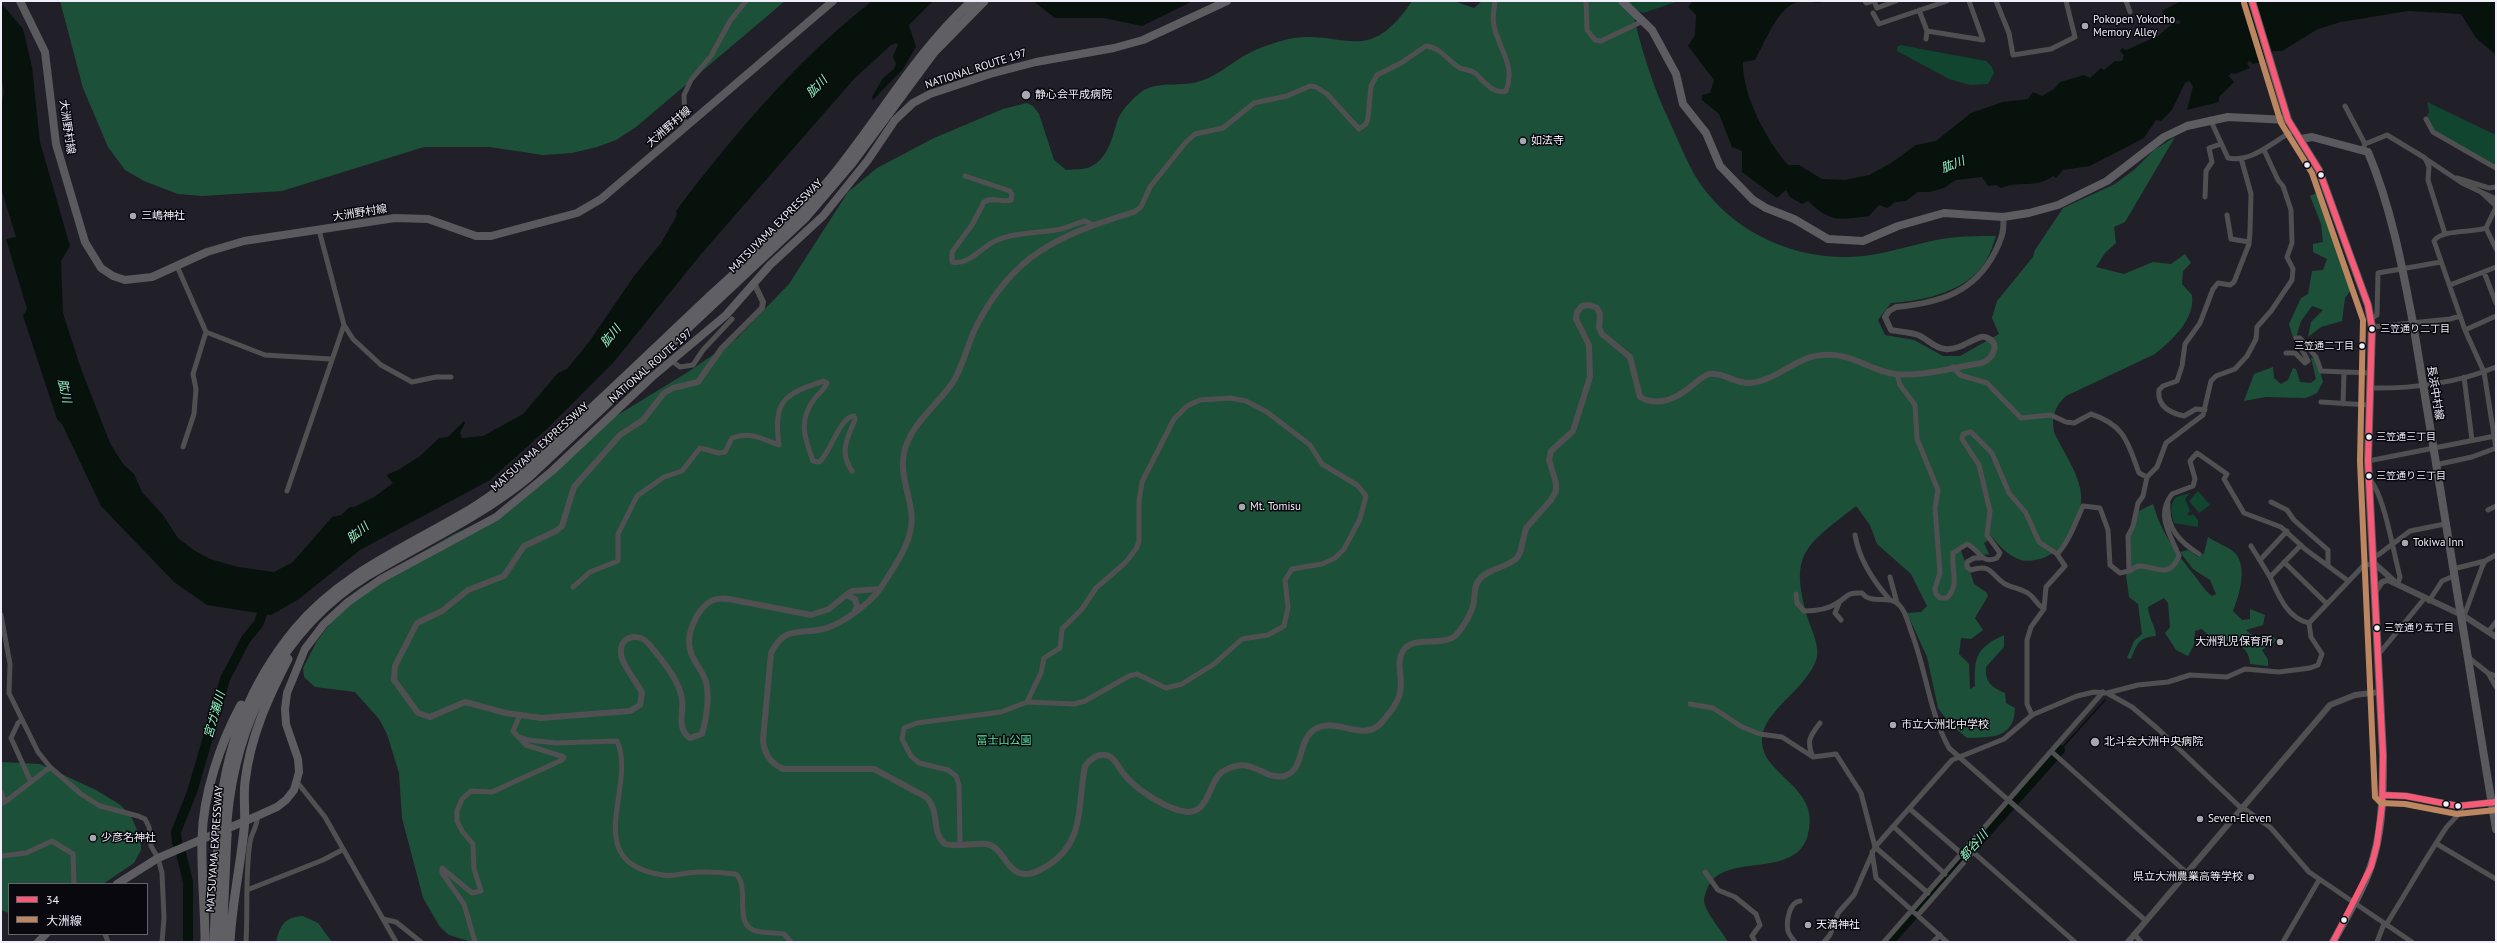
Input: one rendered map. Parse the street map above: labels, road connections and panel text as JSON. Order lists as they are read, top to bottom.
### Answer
{
  "streets": {
    "highway": ["NATIONAL ROUTE 197", "MATSUYAMA EXPRESSWAY"],
    "main road": ["大洲野村線", "長浜中村線"]
  },
  "water": ["肱川", "宮ガ瀬川", "都谷川"],
  "parks": ["冨士山公園"],
  "places": [
    "Pokopen Yokocho Memory Alley",
    "静心会平成病院",
    "如法寺",
    "三嶋神社",
    "三笠通り二丁目",
    "三笠通二丁目",
    "三笠通三丁目",
    "三笠通り三丁目",
    "Mt. Tomisu",
    "Tokiwa Inn",
    "三笠通り五丁目",
    "大洲乳児保育所",
    "市立大洲北中学校",
    "北斗会大洲中央病院",
    "Seven-Eleven",
    "少彦名神社",
    "県立大洲農業高等学校",
    "天満神社"
  ],
  "lines": ["transit line 34", "transit line 大洲線"],
  "legend": ["34", "大洲線"]
}
